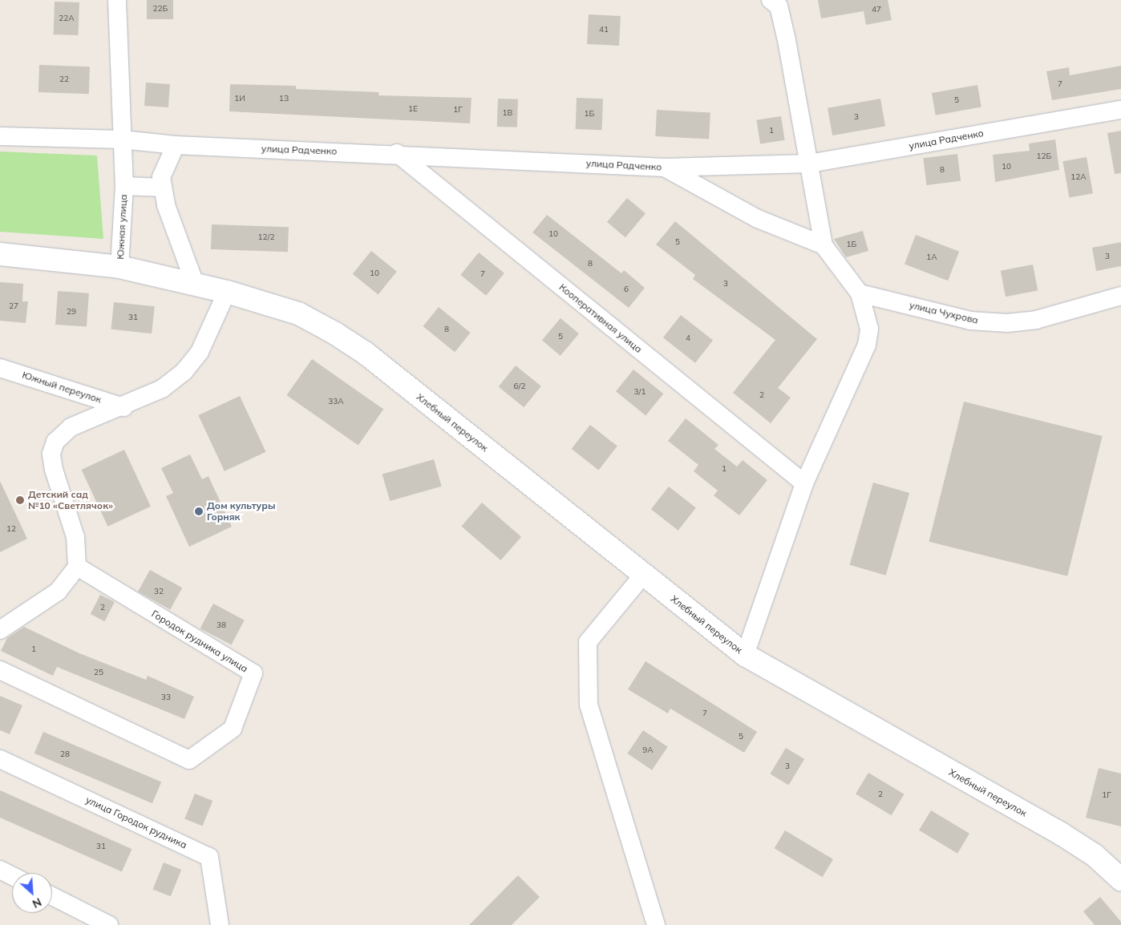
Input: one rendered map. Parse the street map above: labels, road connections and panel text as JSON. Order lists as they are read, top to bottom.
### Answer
{
  "streets": {
    "street": [
      "улица Радченко",
      "Южная улица",
      "улица Чухрова",
      "Кооперативная улица",
      "Южный переулок",
      "Хлебный переулок",
      "Городок рудника улица",
      "улица Городок рудника"
    ]
  },
  "crossings": [
    ["улица Радченко", "Южная улица"],
    ["улица Радченко", "Кооперативная улица"],
    ["Южная улица", "Хлебный переулок"],
    ["улица Чухрова", "Хлебный переулок"],
    ["Кооперативная улица", "Хлебный переулок"]
  ],
  "places": ["Детский сад №10 «Светлячок»", "Дом культуры Горняк"],
  "house_numbers": [
    "22Б",
    "47",
    "22А",
    "41",
    "22",
    "7",
    "1И",
    "1З",
    "5",
    "1Е",
    "1Г",
    "1В",
    "1Б",
    "3",
    "1",
    "12Б",
    "10",
    "8",
    "12А",
    "10",
    "12/2",
    "5",
    "1Б",
    "3",
    "1А",
    "8",
    "10",
    "7",
    "3",
    "6",
    "27",
    "29",
    "31",
    "8",
    "5",
    "4",
    "6/2",
    "3/1",
    "2",
    "33А",
    "1",
    "12",
    "32",
    "2",
    "38",
    "1",
    "25",
    "33",
    "7",
    "5",
    "9А",
    "28",
    "3",
    "2",
    "1Г",
    "31"
  ],
  "north": "bottom right"
}
